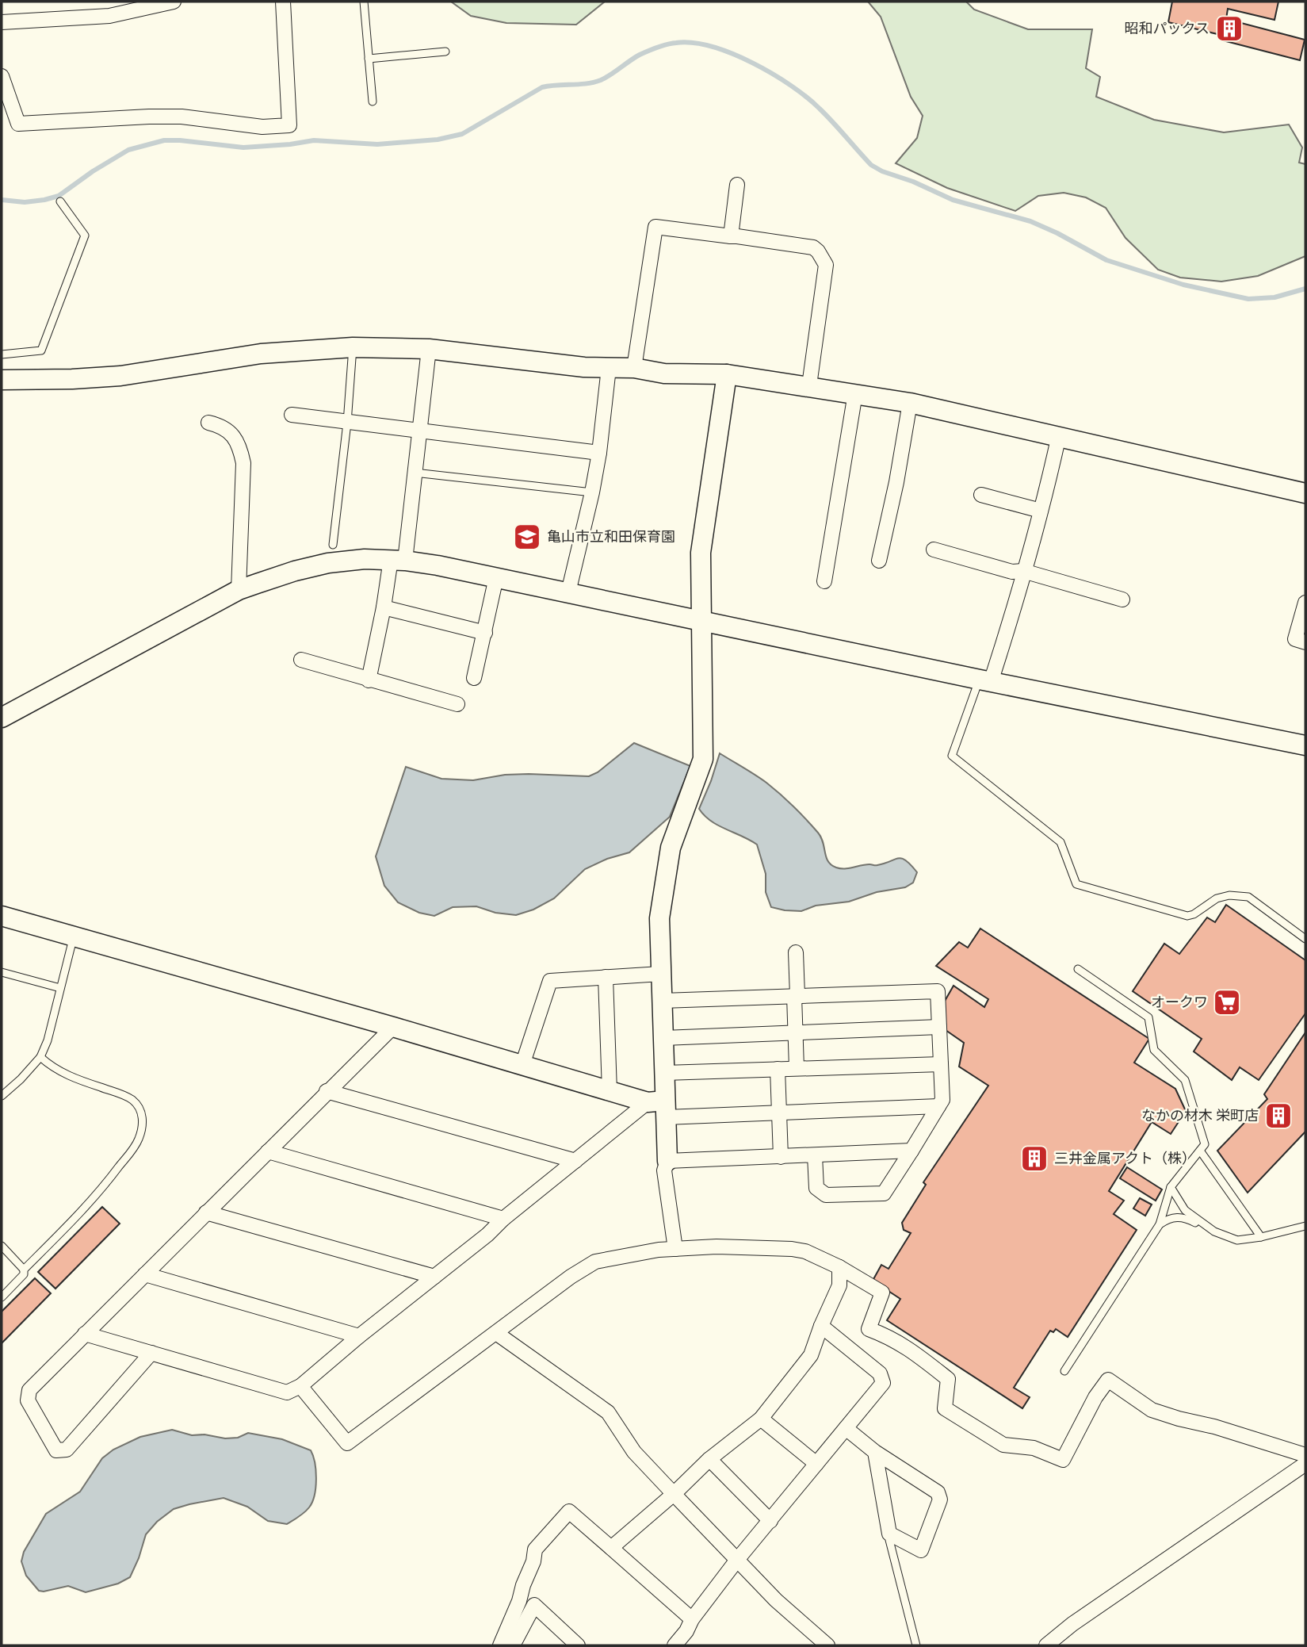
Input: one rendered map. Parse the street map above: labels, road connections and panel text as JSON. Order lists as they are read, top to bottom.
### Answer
{
  "places": {
    "building": ["昭和パックス", "なかの材木 栄町店", "三井金属アクト（株）"],
    "school or university": ["亀山市立和田保育園"],
    "supermarket": ["オークワ"]
  }
}
